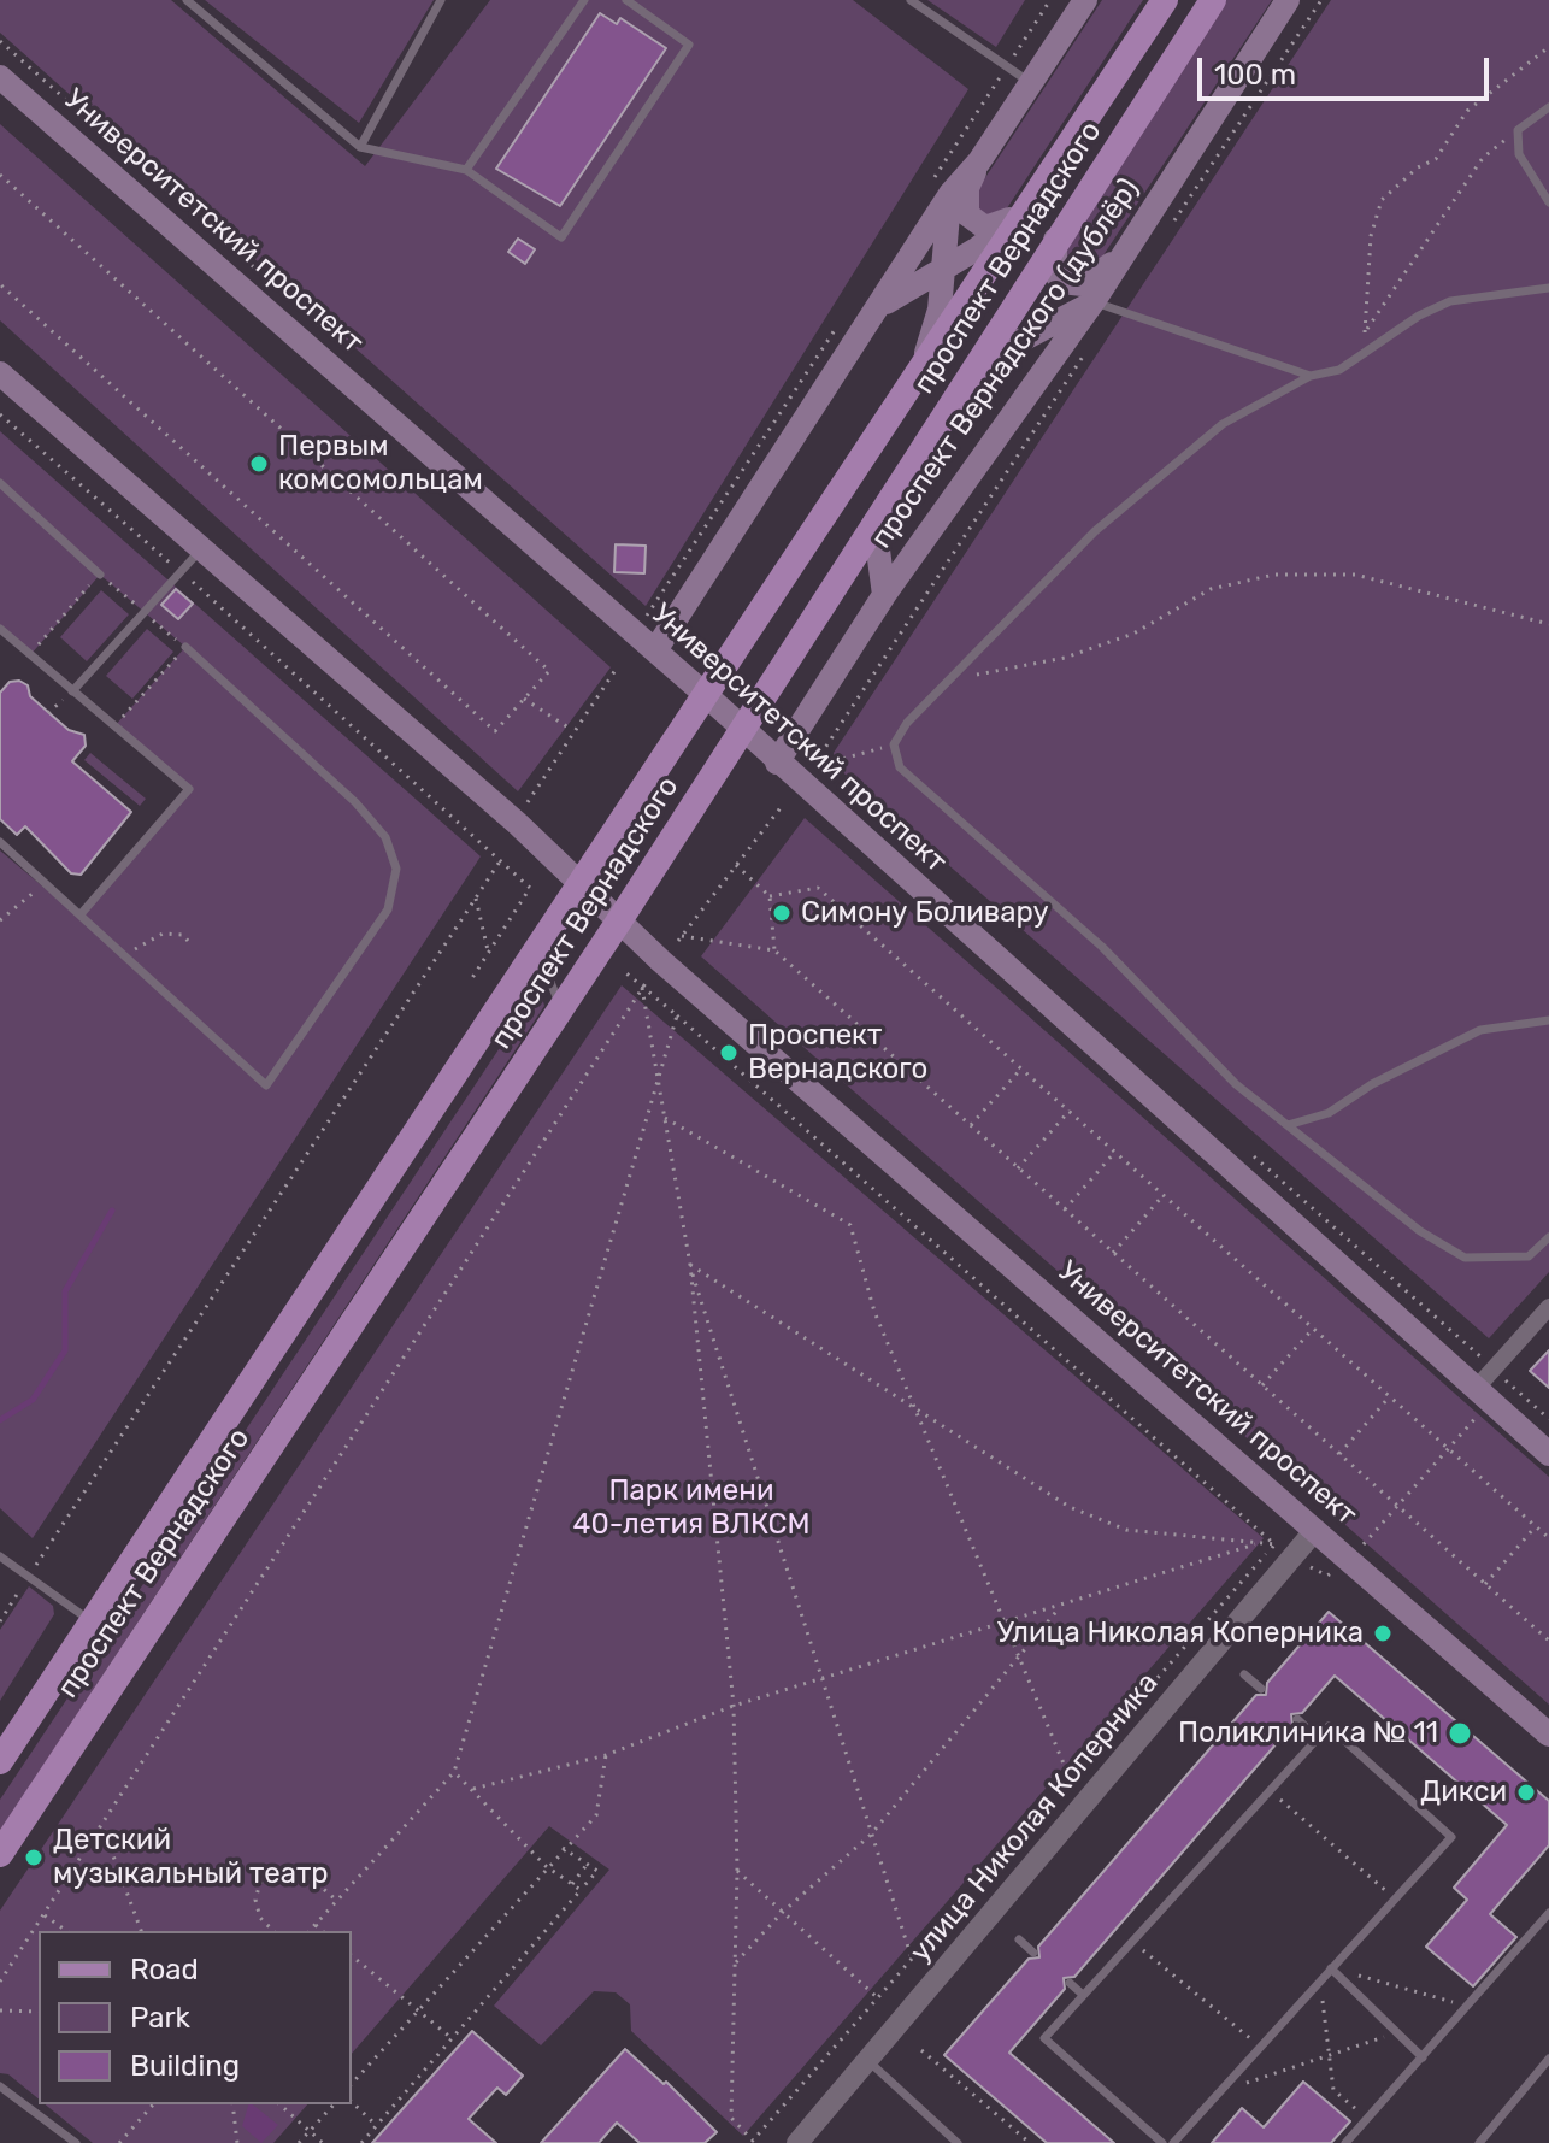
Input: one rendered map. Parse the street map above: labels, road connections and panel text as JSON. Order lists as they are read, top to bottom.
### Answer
{
  "streets": {
    "main road": ["Университетский проспект", "проспект Вернадского", "проспект Вернадского (дублёр)"],
    "street": ["улица Николая Коперника"]
  },
  "crossings": [
    ["Университетский проспект", "проспект Вернадского"],
    ["Университетский проспект", "проспект Вернадского (дублёр)"],
    ["Университетский проспект", "улица Николая Коперника"]
  ],
  "parks": ["Парк имени 40-летия ВЛКСМ"],
  "places": [
    "Первым комсомольцам",
    "Симону Боливару",
    "Проспект Вернадского",
    "Улица Николая Коперника",
    "Поликлиника № 11",
    "Дикси",
    "Детский музыкальный театр"
  ],
  "legend": ["Road", "Park", "Building"],
  "scale_bar": "100 m"
}
